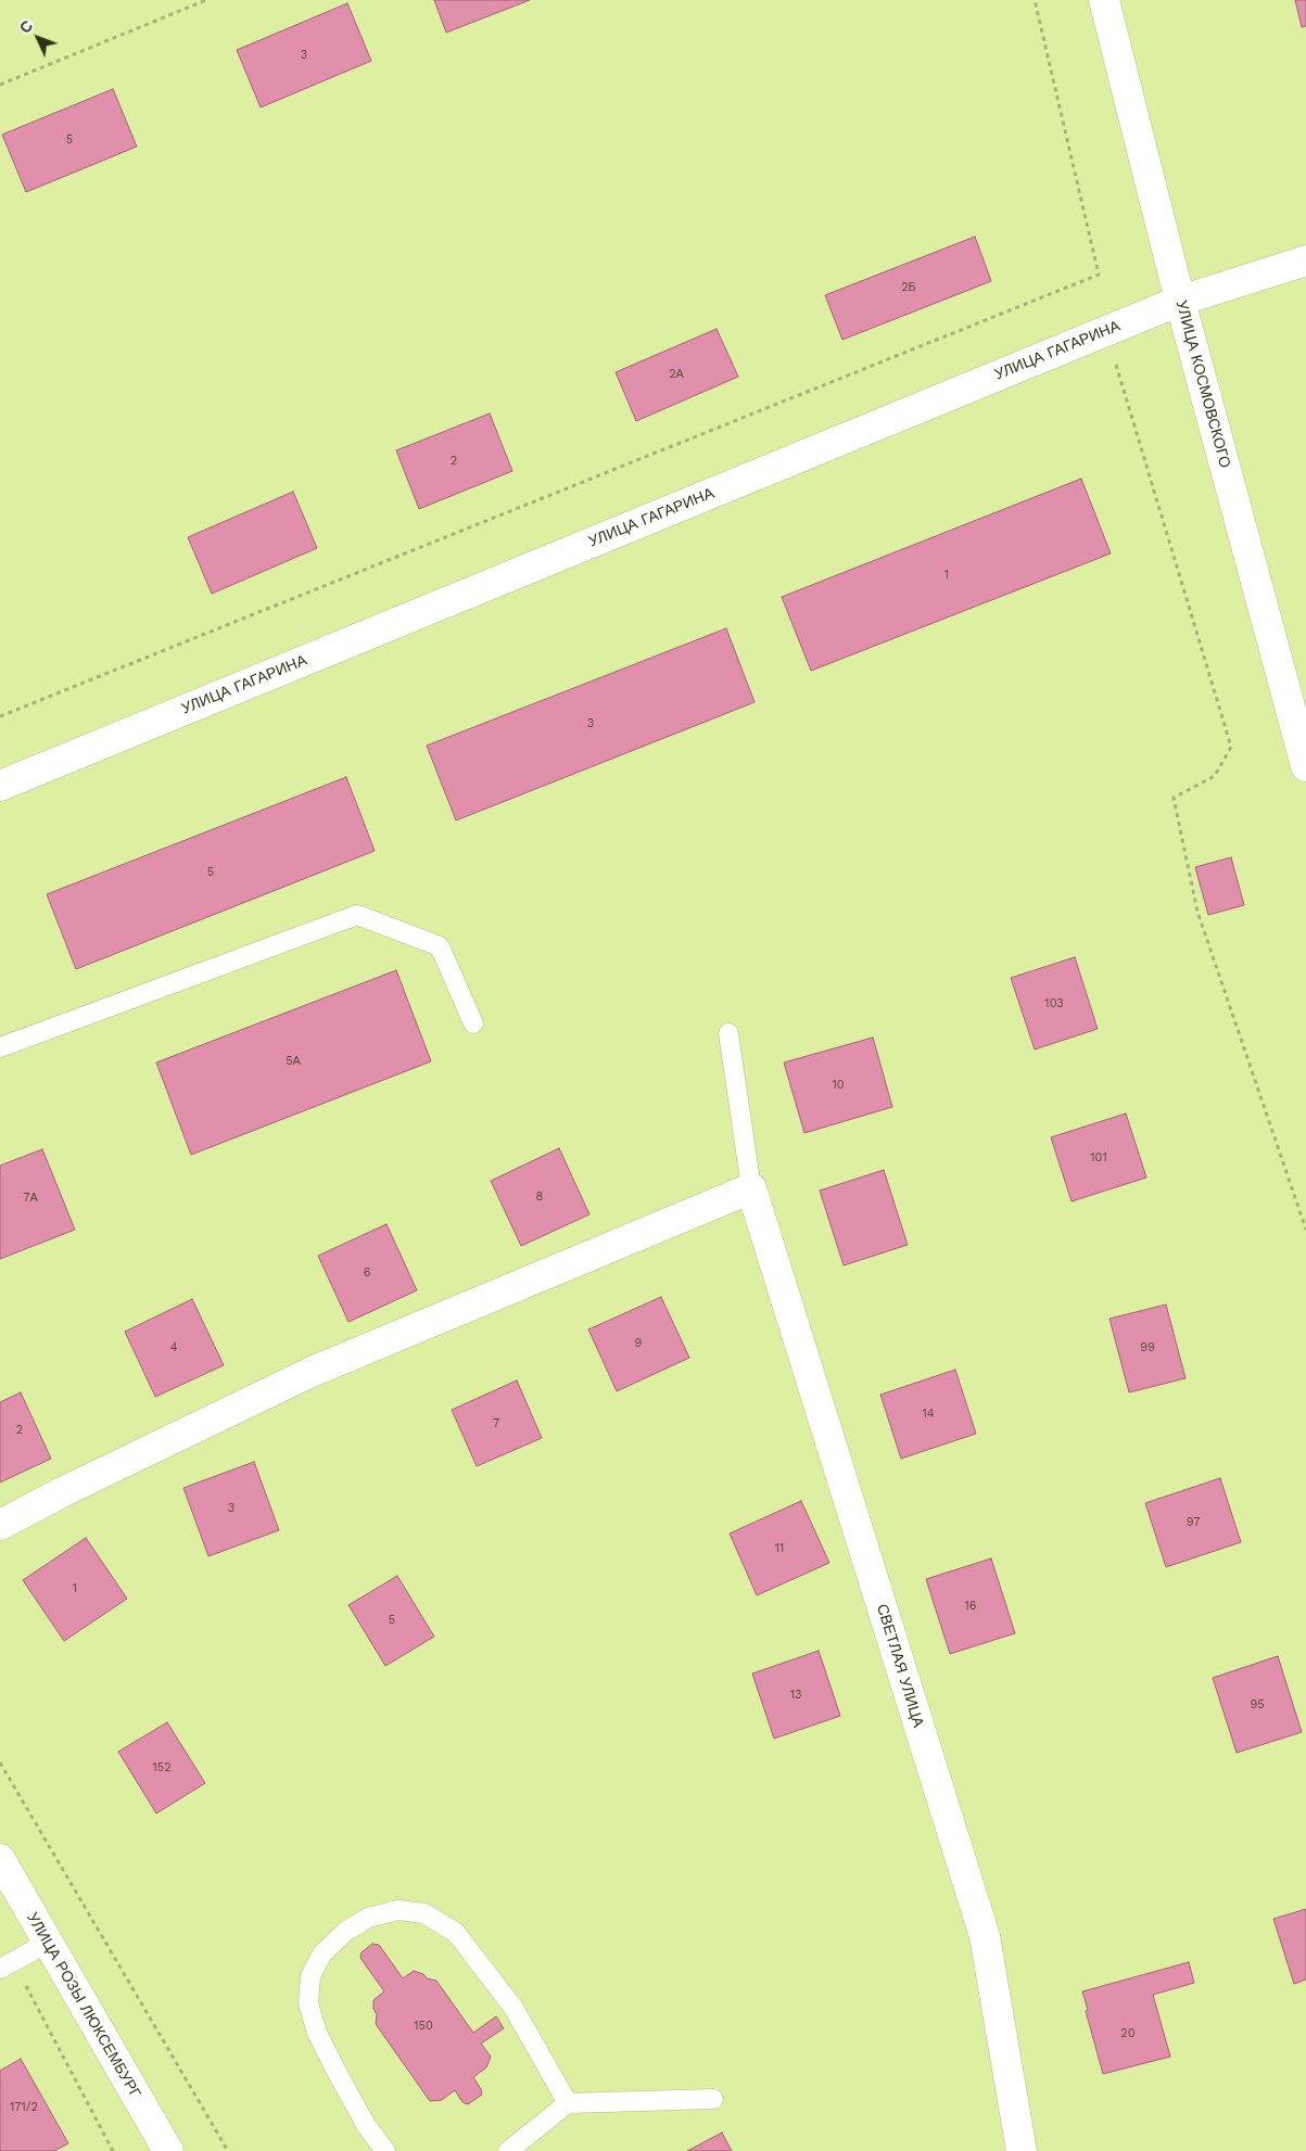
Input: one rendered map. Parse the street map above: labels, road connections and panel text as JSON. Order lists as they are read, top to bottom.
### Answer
{
  "streets": {
    "street": [
      "УЛИЦА ГАГАРИНА",
      "УЛИЦА КОСМОВСКОГО",
      "СВЕТЛАЯ УЛИЦА",
      "УЛИЦА РОЗЫ ЛЮКСЕМБУРГ"
    ]
  },
  "crossings": [
    ["УЛИЦА ГАГАРИНА", "УЛИЦА КОСМОВСКОГО"]
  ],
  "house_numbers": [
    "3",
    "5",
    "2Б",
    "2А",
    "2",
    "1",
    "3",
    "5",
    "103",
    "5А",
    "10",
    "101",
    "8",
    "7А",
    "6",
    "9",
    "4",
    "99",
    "14",
    "7",
    "2",
    "3",
    "97",
    "11",
    "1",
    "16",
    "5",
    "13",
    "95",
    "152",
    "150",
    "20",
    "171/2"
  ],
  "north": "top left"
}
